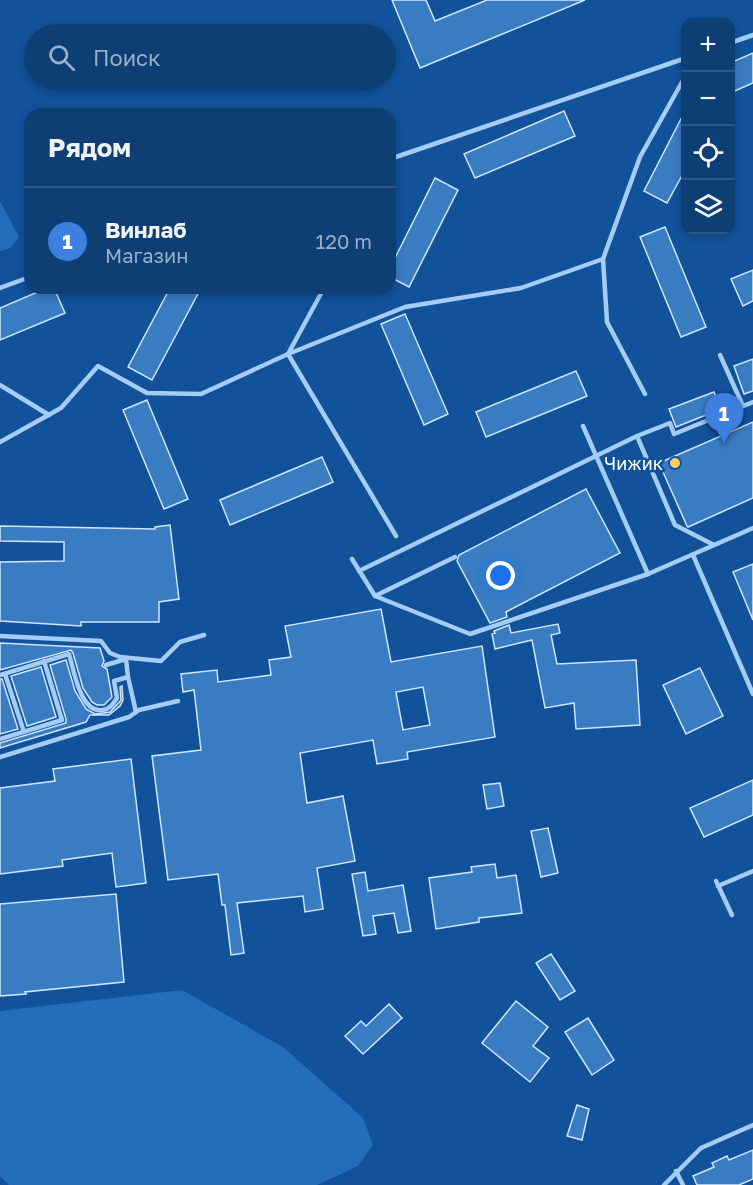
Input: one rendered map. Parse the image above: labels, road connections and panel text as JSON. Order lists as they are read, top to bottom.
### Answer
{
  "places": ["Чижик"],
  "page": {
    "map_buttons": ["+", "−"],
    "search": "Поиск",
    "heading": "Рядом",
    "list": [
      {
        "mark": "1",
        "name": "Винлаб",
        "note": "Магазин",
        "value": "120 m"
      }
    ],
    "pins": "1"
  }
}
